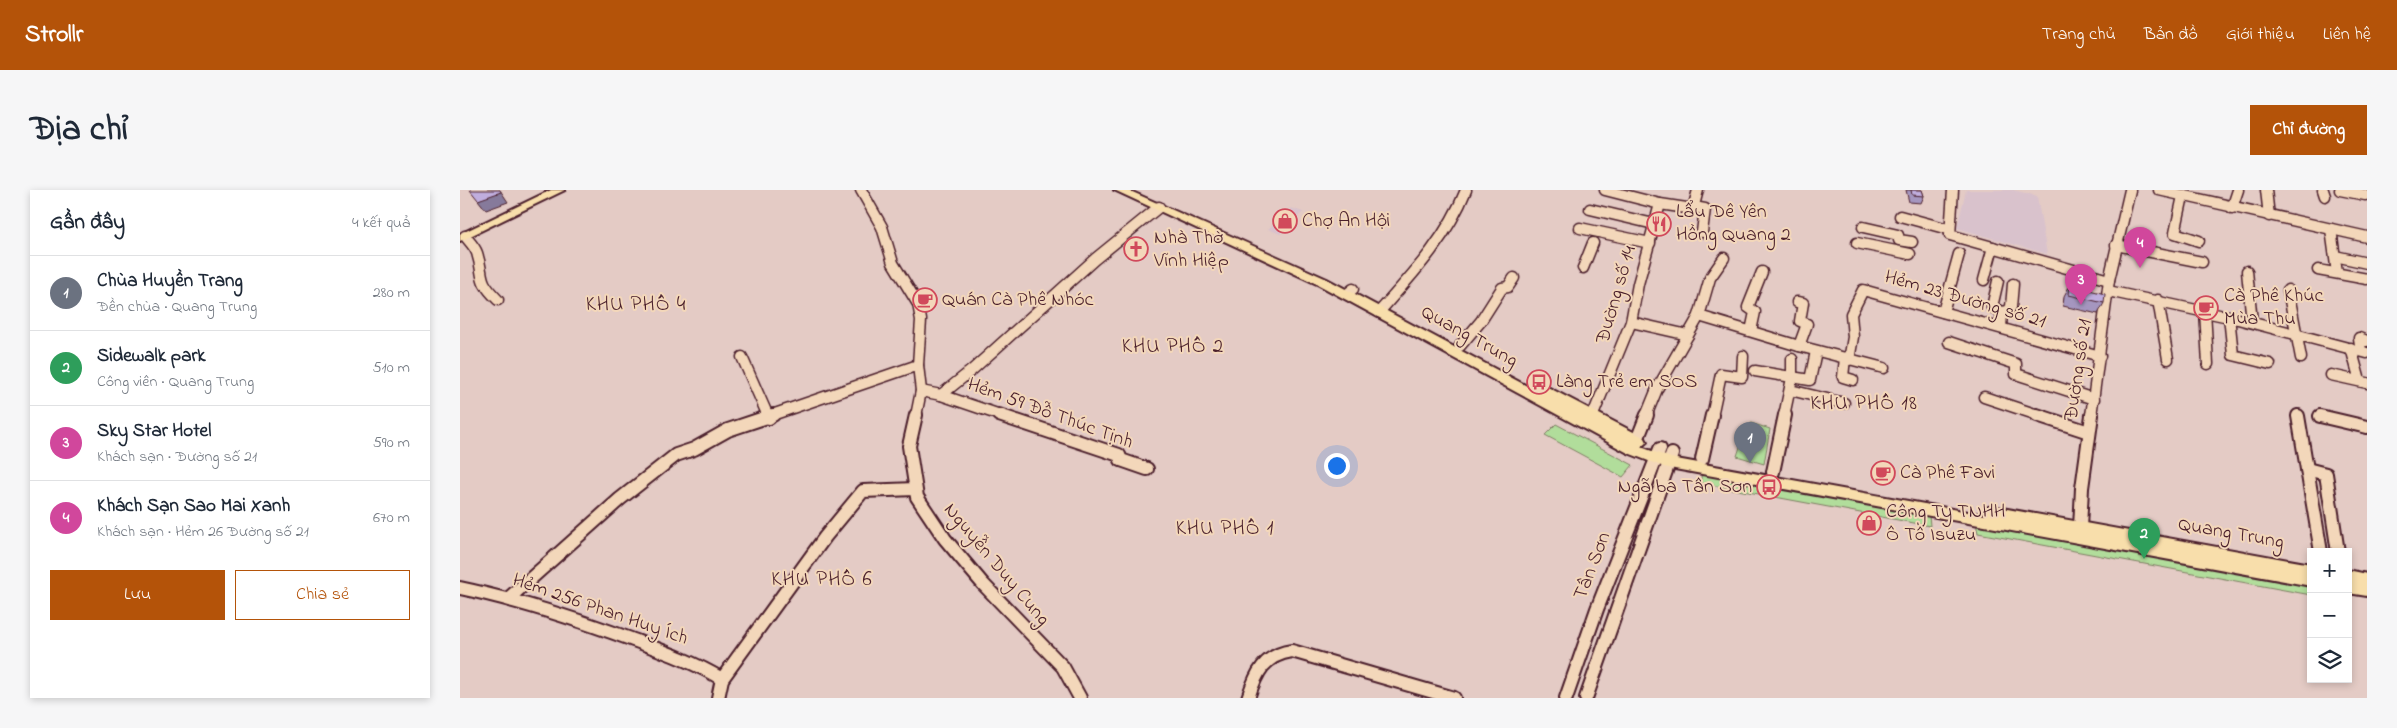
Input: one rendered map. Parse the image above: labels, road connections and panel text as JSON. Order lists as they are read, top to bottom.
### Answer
{
  "streets": {
    "main road": ["Quang Trung"],
    "street": [
      "Đường số 14",
      "Hẻm 23 Đường số 21",
      "Đường số 21",
      "Hẻm 59 Đỗ Thúc Tịnh",
      "Nguyễn Duy Cung",
      "Tân Sơn",
      "Hẻm 256 Phan Huy Ích"
    ]
  },
  "crossings": [
    ["Đường số 14", "Quang Trung"],
    ["Hẻm 23 Đường số 21", "Đường số 21"],
    ["Quang Trung", "Đường số 21"],
    ["Quang Trung", "Tân Sơn"],
    ["Hẻm 59 Đỗ Thúc Tịnh", "Nguyễn Duy Cung"]
  ],
  "districts": [
    "KHU PHỐ 4",
    "KHU PHỐ 2",
    "KHU PHỐ 18",
    "KHU PHỐ 1",
    "KHU PHỐ 6"
  ],
  "places": {
    "shop": ["Chợ An Hội", "Công Ty TNHH Ô Tô Isuzu"],
    "restaurant": ["Lẩu Dê Yên Hồng Quang 2"],
    "church": ["Nhà Thờ Vĩnh Hiệp"],
    "cafe": ["Quán Cà Phê Nhóc", "Cà Phê Khúc Mùa Thu", "Cà Phê Favi"],
    "bus stop": ["Làng Trẻ em SOS", "Ngã ba Tân Sơn"]
  },
  "page": {
    "header": "Strollr",
    "nav": [
      "Trang chủ",
      "Bản đồ",
      "Giới thiệu",
      "Liên hệ"
    ],
    "title": "Địa chỉ",
    "buttons": [
      "Chỉ đường",
      ["Lưu", "Chia sẻ"]
    ],
    "heading": ["Gần đây", "4 kết quả"],
    "pins": [
      "4",
      "3",
      "1",
      "2"
    ],
    "list": [
      {
        "mark": "1",
        "name": "Chùa Huyền Trang",
        "note": "Đền chùa · Quang Trung",
        "value": "280 m"
      },
      {
        "mark": "2",
        "name": "Sidewalk park",
        "note": "Công viên · Quang Trung",
        "value": "510 m"
      },
      {
        "mark": "3",
        "name": "Sky Star Hotel",
        "note": "Khách sạn · Đường số 21",
        "value": "590 m"
      },
      {
        "mark": "4",
        "name": "Khách Sạn Sao Mai Xanh",
        "note": "Khách sạn · Hẻm 26 Đường số 21",
        "value": "670 m"
      }
    ],
    "map_buttons": ["+", "−"]
  }
}
